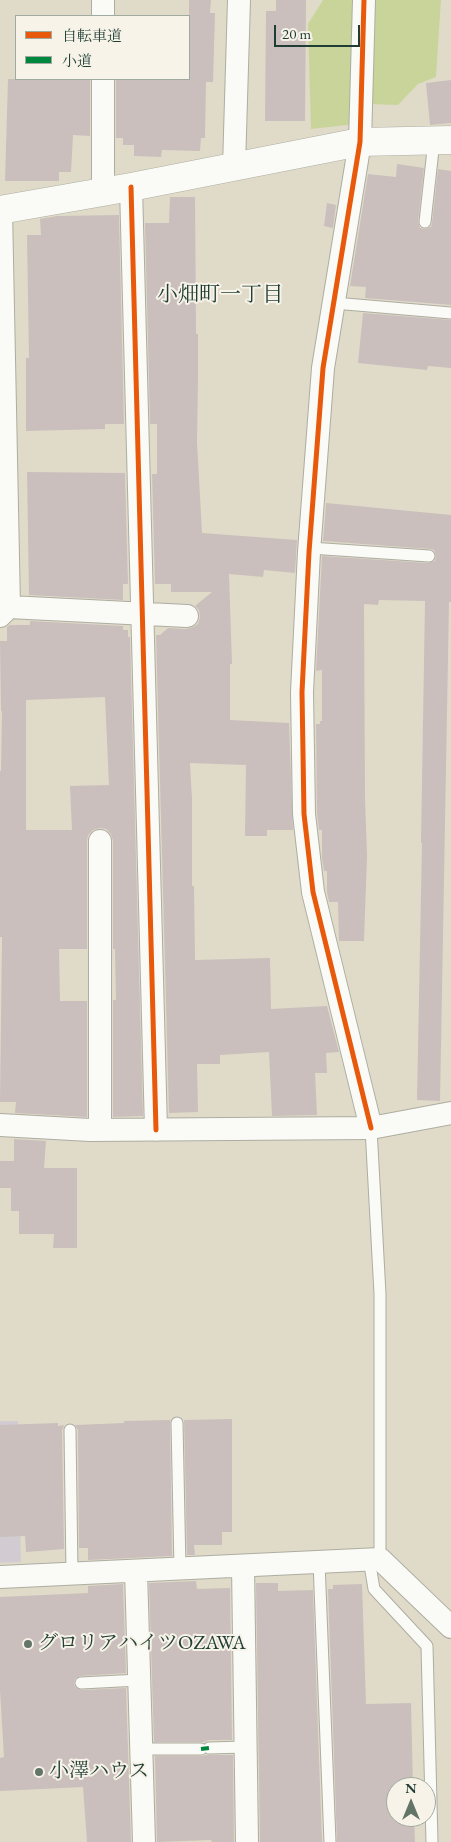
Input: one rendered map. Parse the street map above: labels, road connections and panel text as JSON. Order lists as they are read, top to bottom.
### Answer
{
  "districts": ["小畑町一丁目"],
  "places": ["グロリアハイツOZAWA", "小澤ハウス"],
  "legend": ["自転車道", "小道"],
  "scale_bar": "20 m",
  "north": "top"
}
